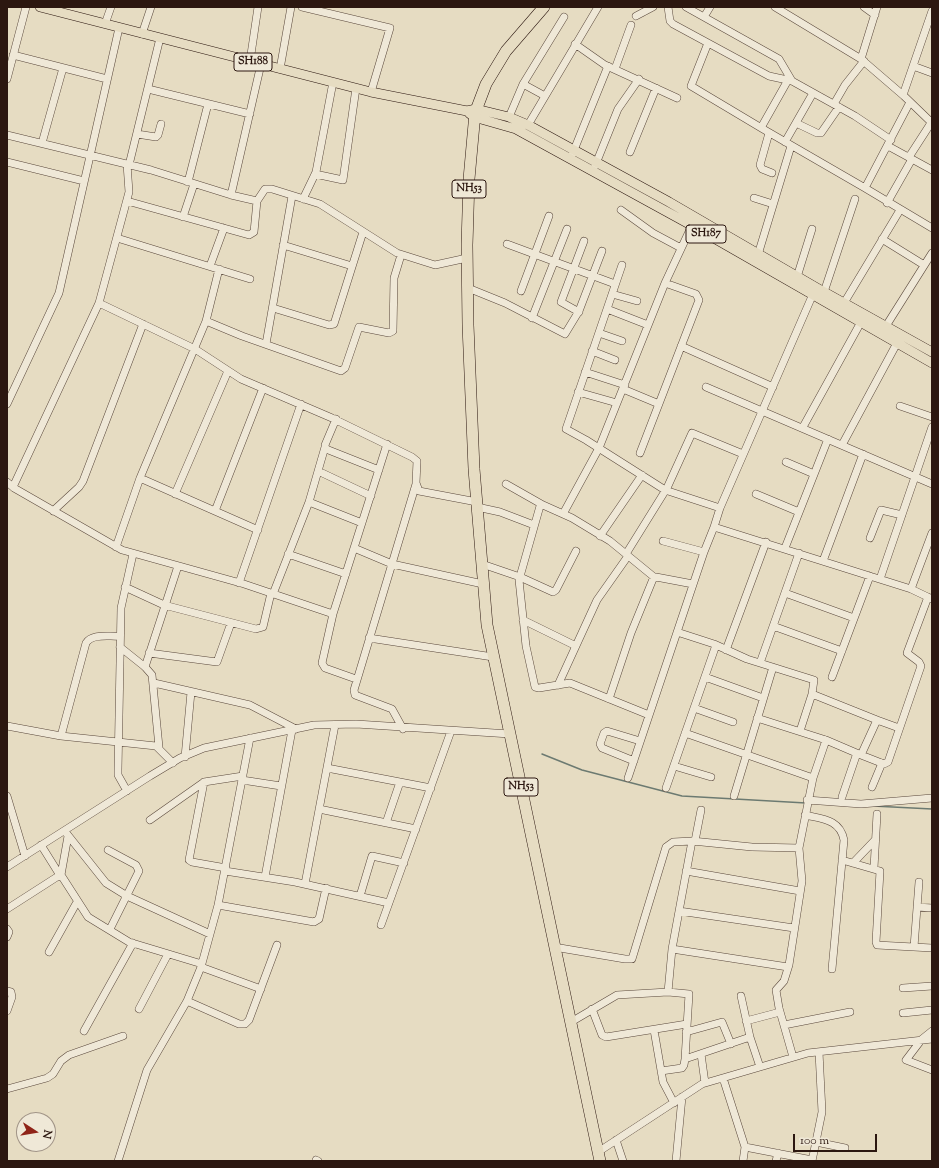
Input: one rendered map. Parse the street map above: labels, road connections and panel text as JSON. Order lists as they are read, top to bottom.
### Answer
{
  "streets": {
    "highway": ["NH53"],
    "main road": ["SH188", "SH187"]
  },
  "crossings": [
    ["SH188", "NH53"],
    ["SH188", "SH187"],
    ["NH53", "SH187"]
  ],
  "scale_bar": "100 m",
  "north": "right"
}
